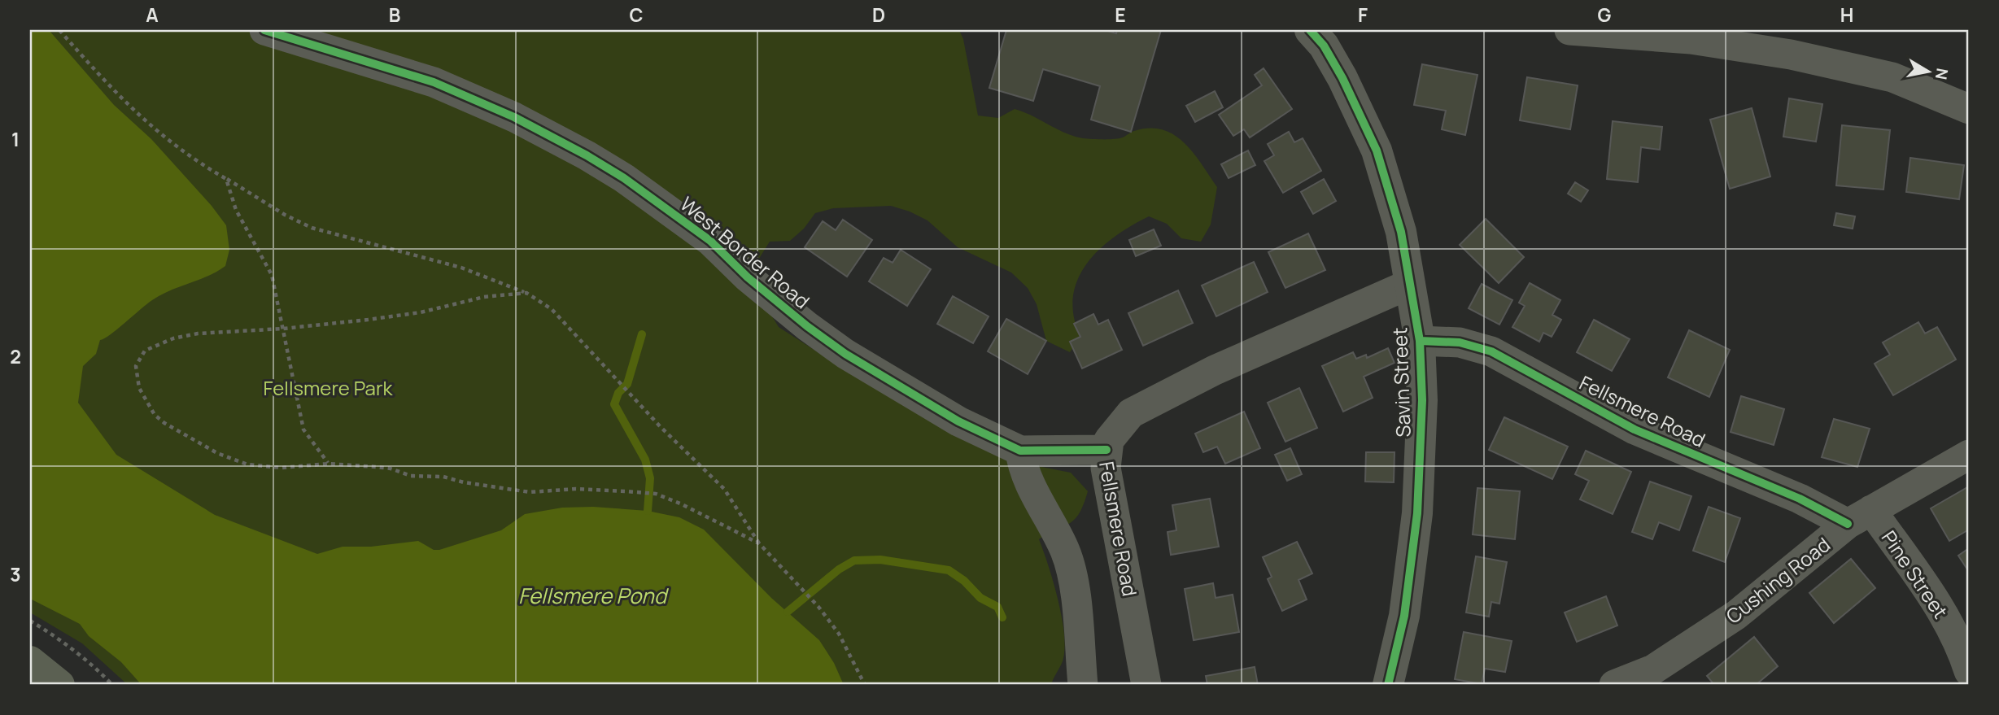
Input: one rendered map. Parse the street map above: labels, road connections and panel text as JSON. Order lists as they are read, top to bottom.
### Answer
{
  "streets": {
    "street": [
      "West Border Road",
      "Savin Street",
      "Fellsmere Road",
      "Pine Street",
      "Cushing Road"
    ]
  },
  "crossings": [
    ["West Border Road", "Fellsmere Road"],
    ["Savin Street", "Fellsmere Road"],
    ["Fellsmere Road", "Pine Street"],
    ["Fellsmere Road", "Cushing Road"],
    ["Pine Street", "Cushing Road"]
  ],
  "water": ["Fellsmere Pond"],
  "parks": ["Fellsmere Park"],
  "north": "right",
  "grid": {
    "columns": [
      "A",
      "B",
      "C",
      "D",
      "E",
      "F",
      "G",
      "H"
    ],
    "rows": ["1", "2", "3"]
  }
}
